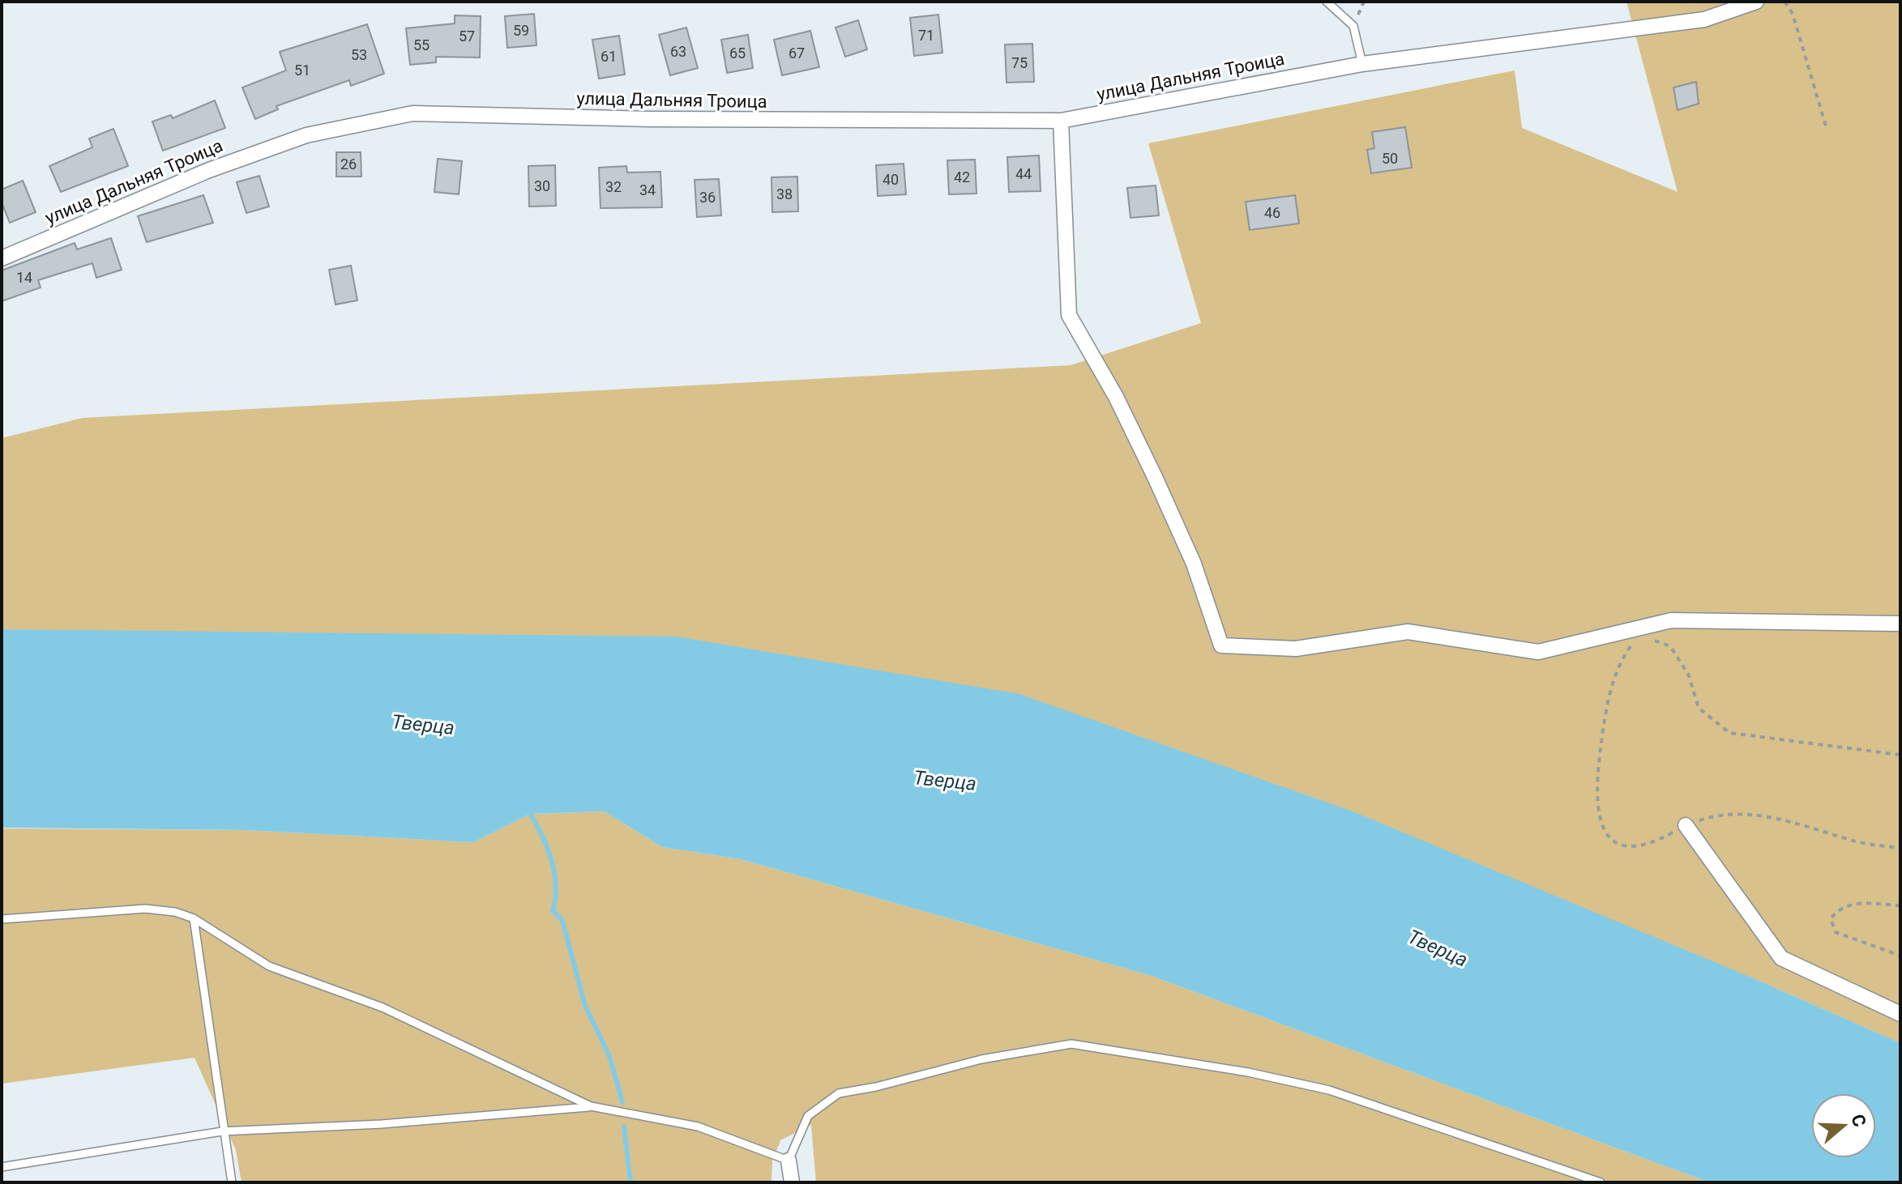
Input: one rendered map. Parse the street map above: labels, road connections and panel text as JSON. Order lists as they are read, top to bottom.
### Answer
{
  "streets": {
    "street": ["улица Дальняя Троица"]
  },
  "water": ["Тверца"],
  "house_numbers": [
    "59",
    "71",
    "57",
    "55",
    "63",
    "65",
    "67",
    "53",
    "61",
    "75",
    "51",
    "50",
    "26",
    "44",
    "42",
    "40",
    "30",
    "32",
    "34",
    "38",
    "36",
    "46",
    "14"
  ],
  "north": "right"
}
